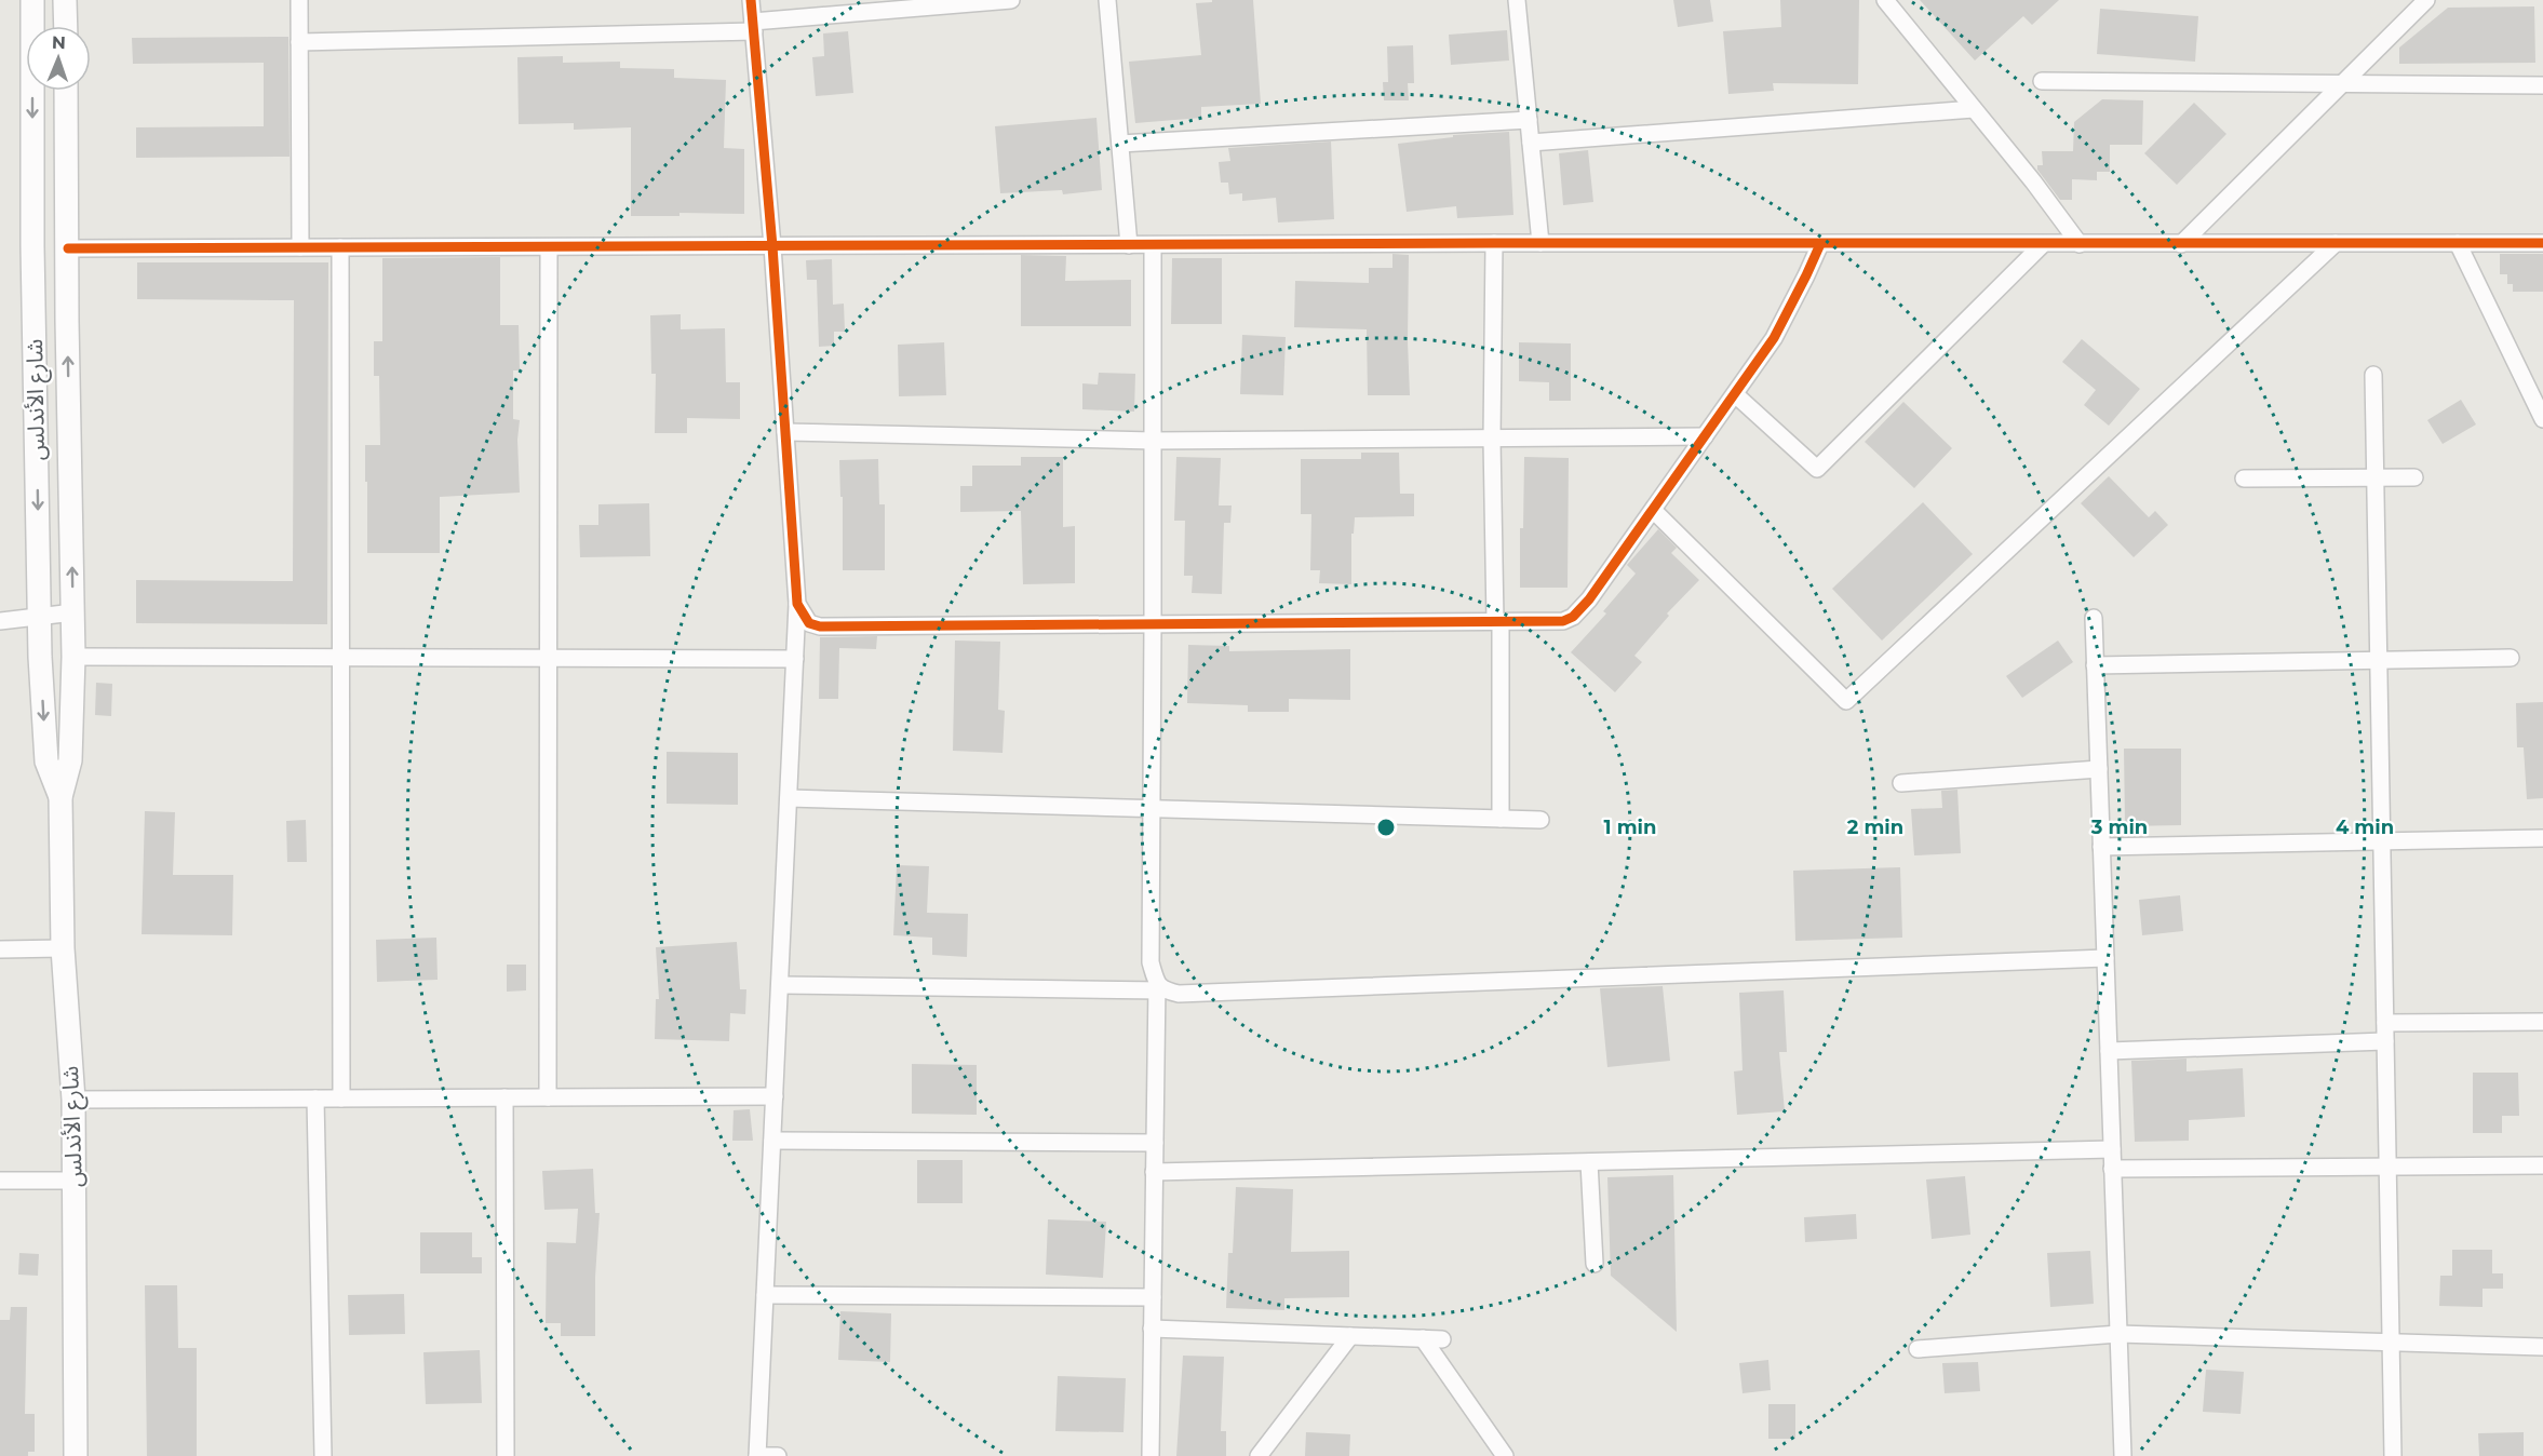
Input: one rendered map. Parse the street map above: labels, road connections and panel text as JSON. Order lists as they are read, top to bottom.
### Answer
{
  "streets": {
    "main road": ["شارع الأندلس"]
  },
  "north": "top",
  "rings": [
    "1 min",
    "2 min",
    "3 min",
    "4 min"
  ]
}
